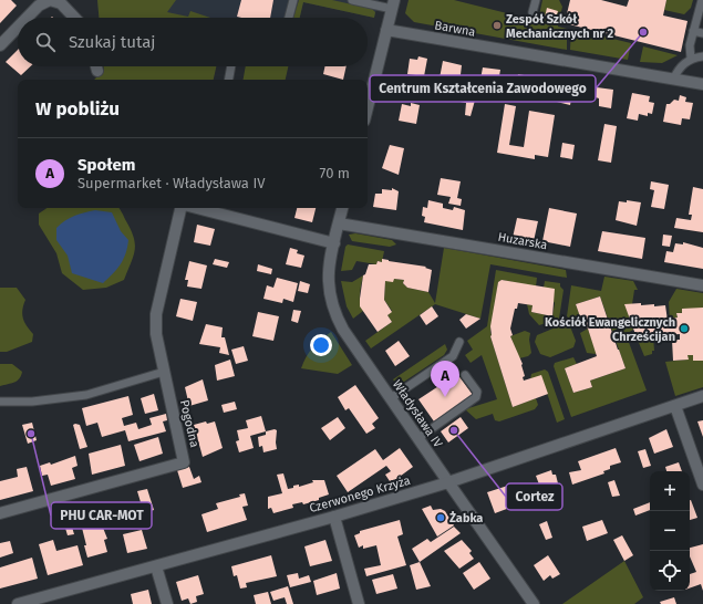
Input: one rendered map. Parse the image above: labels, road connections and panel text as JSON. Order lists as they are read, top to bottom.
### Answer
{
  "streets": {
    "street": [
      "Barwna",
      "Huzarska",
      "Władysława IV",
      "Pogodna",
      "Czerwonego Krzyża"
    ]
  },
  "crossings": [
    ["Huzarska", "Władysława IV"],
    ["Władysława IV", "Czerwonego Krzyża"]
  ],
  "places": [
    "Zespół Szkół Mechanicznych nr 2",
    "Centrum Kształcenia Zawodowego",
    "Kościół Ewangelicznych Chrześcijan",
    "Cortez",
    "PHU CAR-MOT",
    "Żabka"
  ],
  "page": {
    "search": "Szukaj tutaj",
    "heading": "W pobliżu",
    "list": [
      {
        "mark": "A",
        "name": "Społem",
        "note": "Supermarket · Władysława IV",
        "value": "70 m"
      }
    ],
    "pins": "A",
    "map_buttons": ["+", "−"]
  }
}
